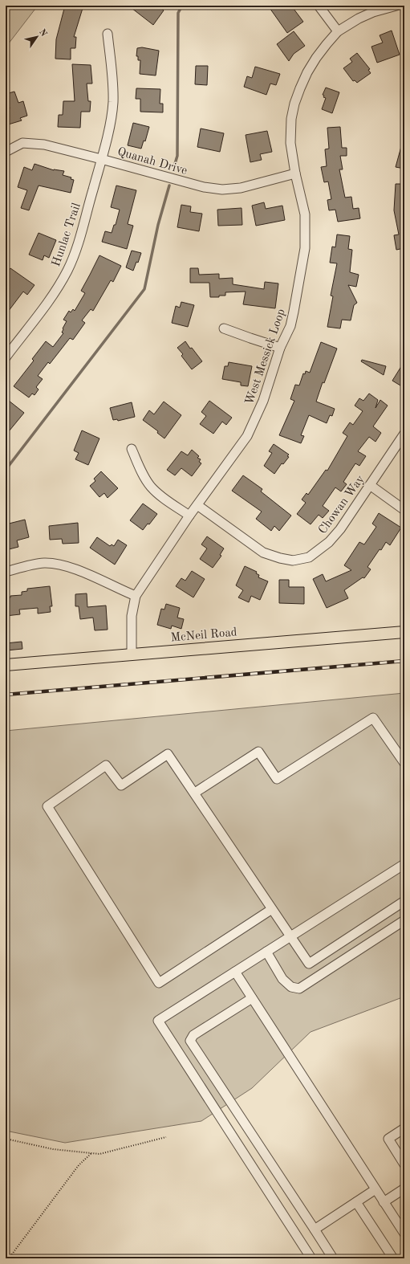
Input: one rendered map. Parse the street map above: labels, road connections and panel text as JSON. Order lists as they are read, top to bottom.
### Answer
{
  "streets": {
    "main road": ["McNeil Road"],
    "street": [
      "Quanah Drive",
      "Hunlac Trail",
      "West Messick Loop",
      "Chowan Way"
    ]
  },
  "crossings": [
    ["Quanah Drive", "Hunlac Trail"],
    ["Quanah Drive", "West Messick Loop"],
    ["West Messick Loop", "Chowan Way"],
    ["West Messick Loop", "McNeil Road"]
  ],
  "north": "top right"
}
